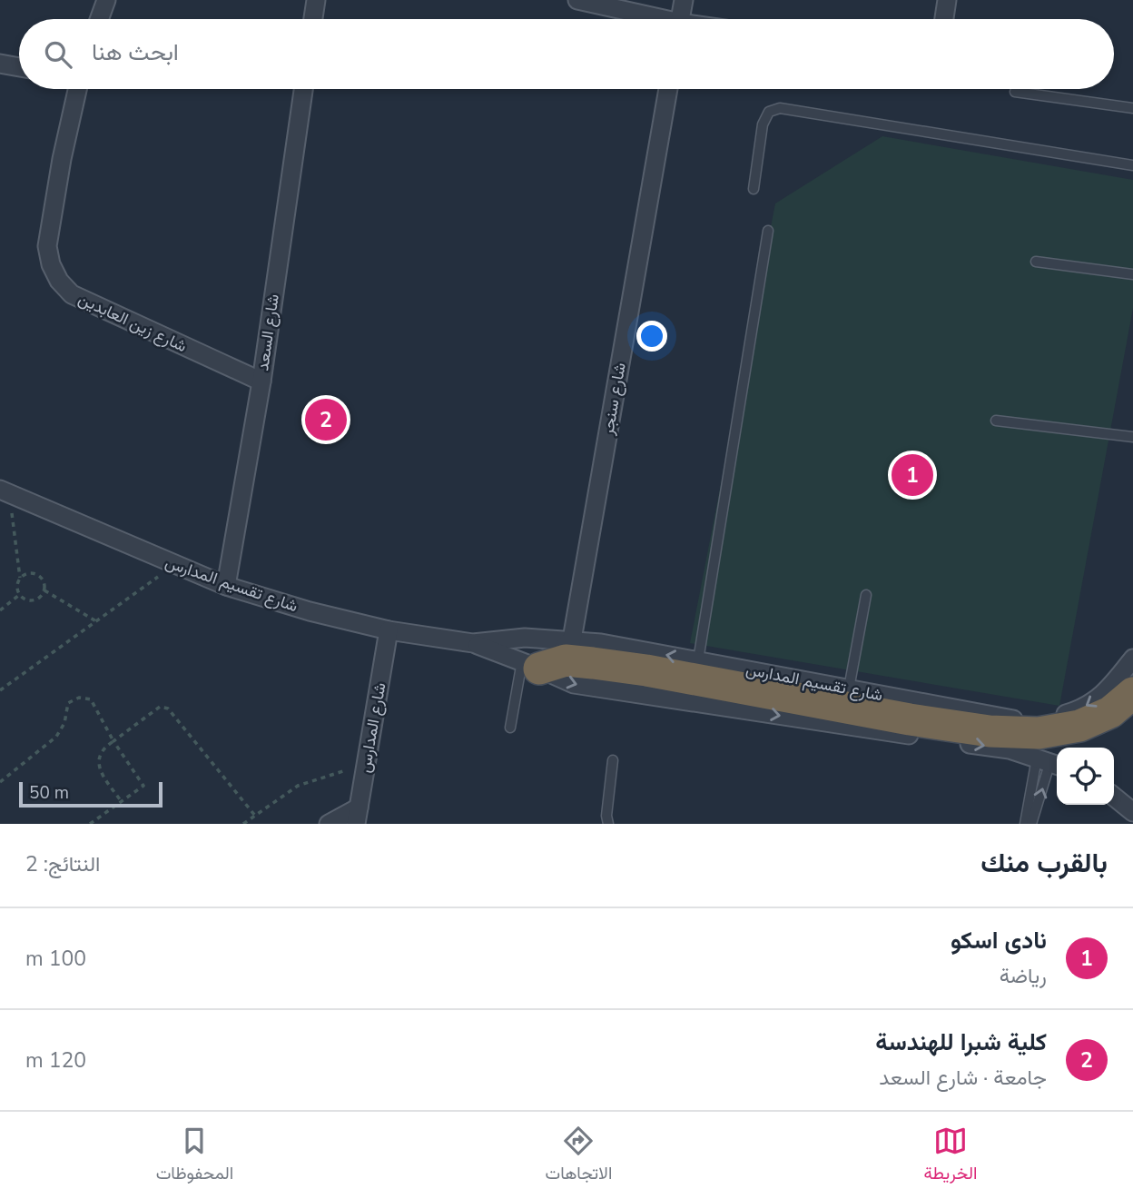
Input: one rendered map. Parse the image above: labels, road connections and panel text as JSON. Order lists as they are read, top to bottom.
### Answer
{
  "streets": {
    "street": [
      "شارع زين العابدين",
      "شارع السعد",
      "شارع سنجر",
      "شارع تقسيم المدارس",
      "شارع المدارس"
    ]
  },
  "crossings": [
    ["شارع زين العابدين", "شارع السعد"],
    ["شارع السعد", "شارع تقسيم المدارس"],
    ["شارع سنجر", "شارع تقسيم المدارس"],
    ["شارع تقسيم المدارس", "شارع المدارس"]
  ],
  "scale_bar": "50 m",
  "page": {
    "search": "ابحث هنا",
    "pins": ["2", "1"],
    "scale": "50 m",
    "heading": ["بالقرب منك", "النتائج: 2"],
    "list": [
      {
        "mark": "1",
        "name": "نادى اسكو",
        "note": "رياضة",
        "value": "100 m"
      },
      {
        "mark": "2",
        "name": "كلية شبرا للهندسة",
        "note": "جامعة · شارع السعد",
        "value": "120 m"
      }
    ],
    "nav": ["الخريطة", "الاتجاهات", "المحفوظات"]
  }
}
